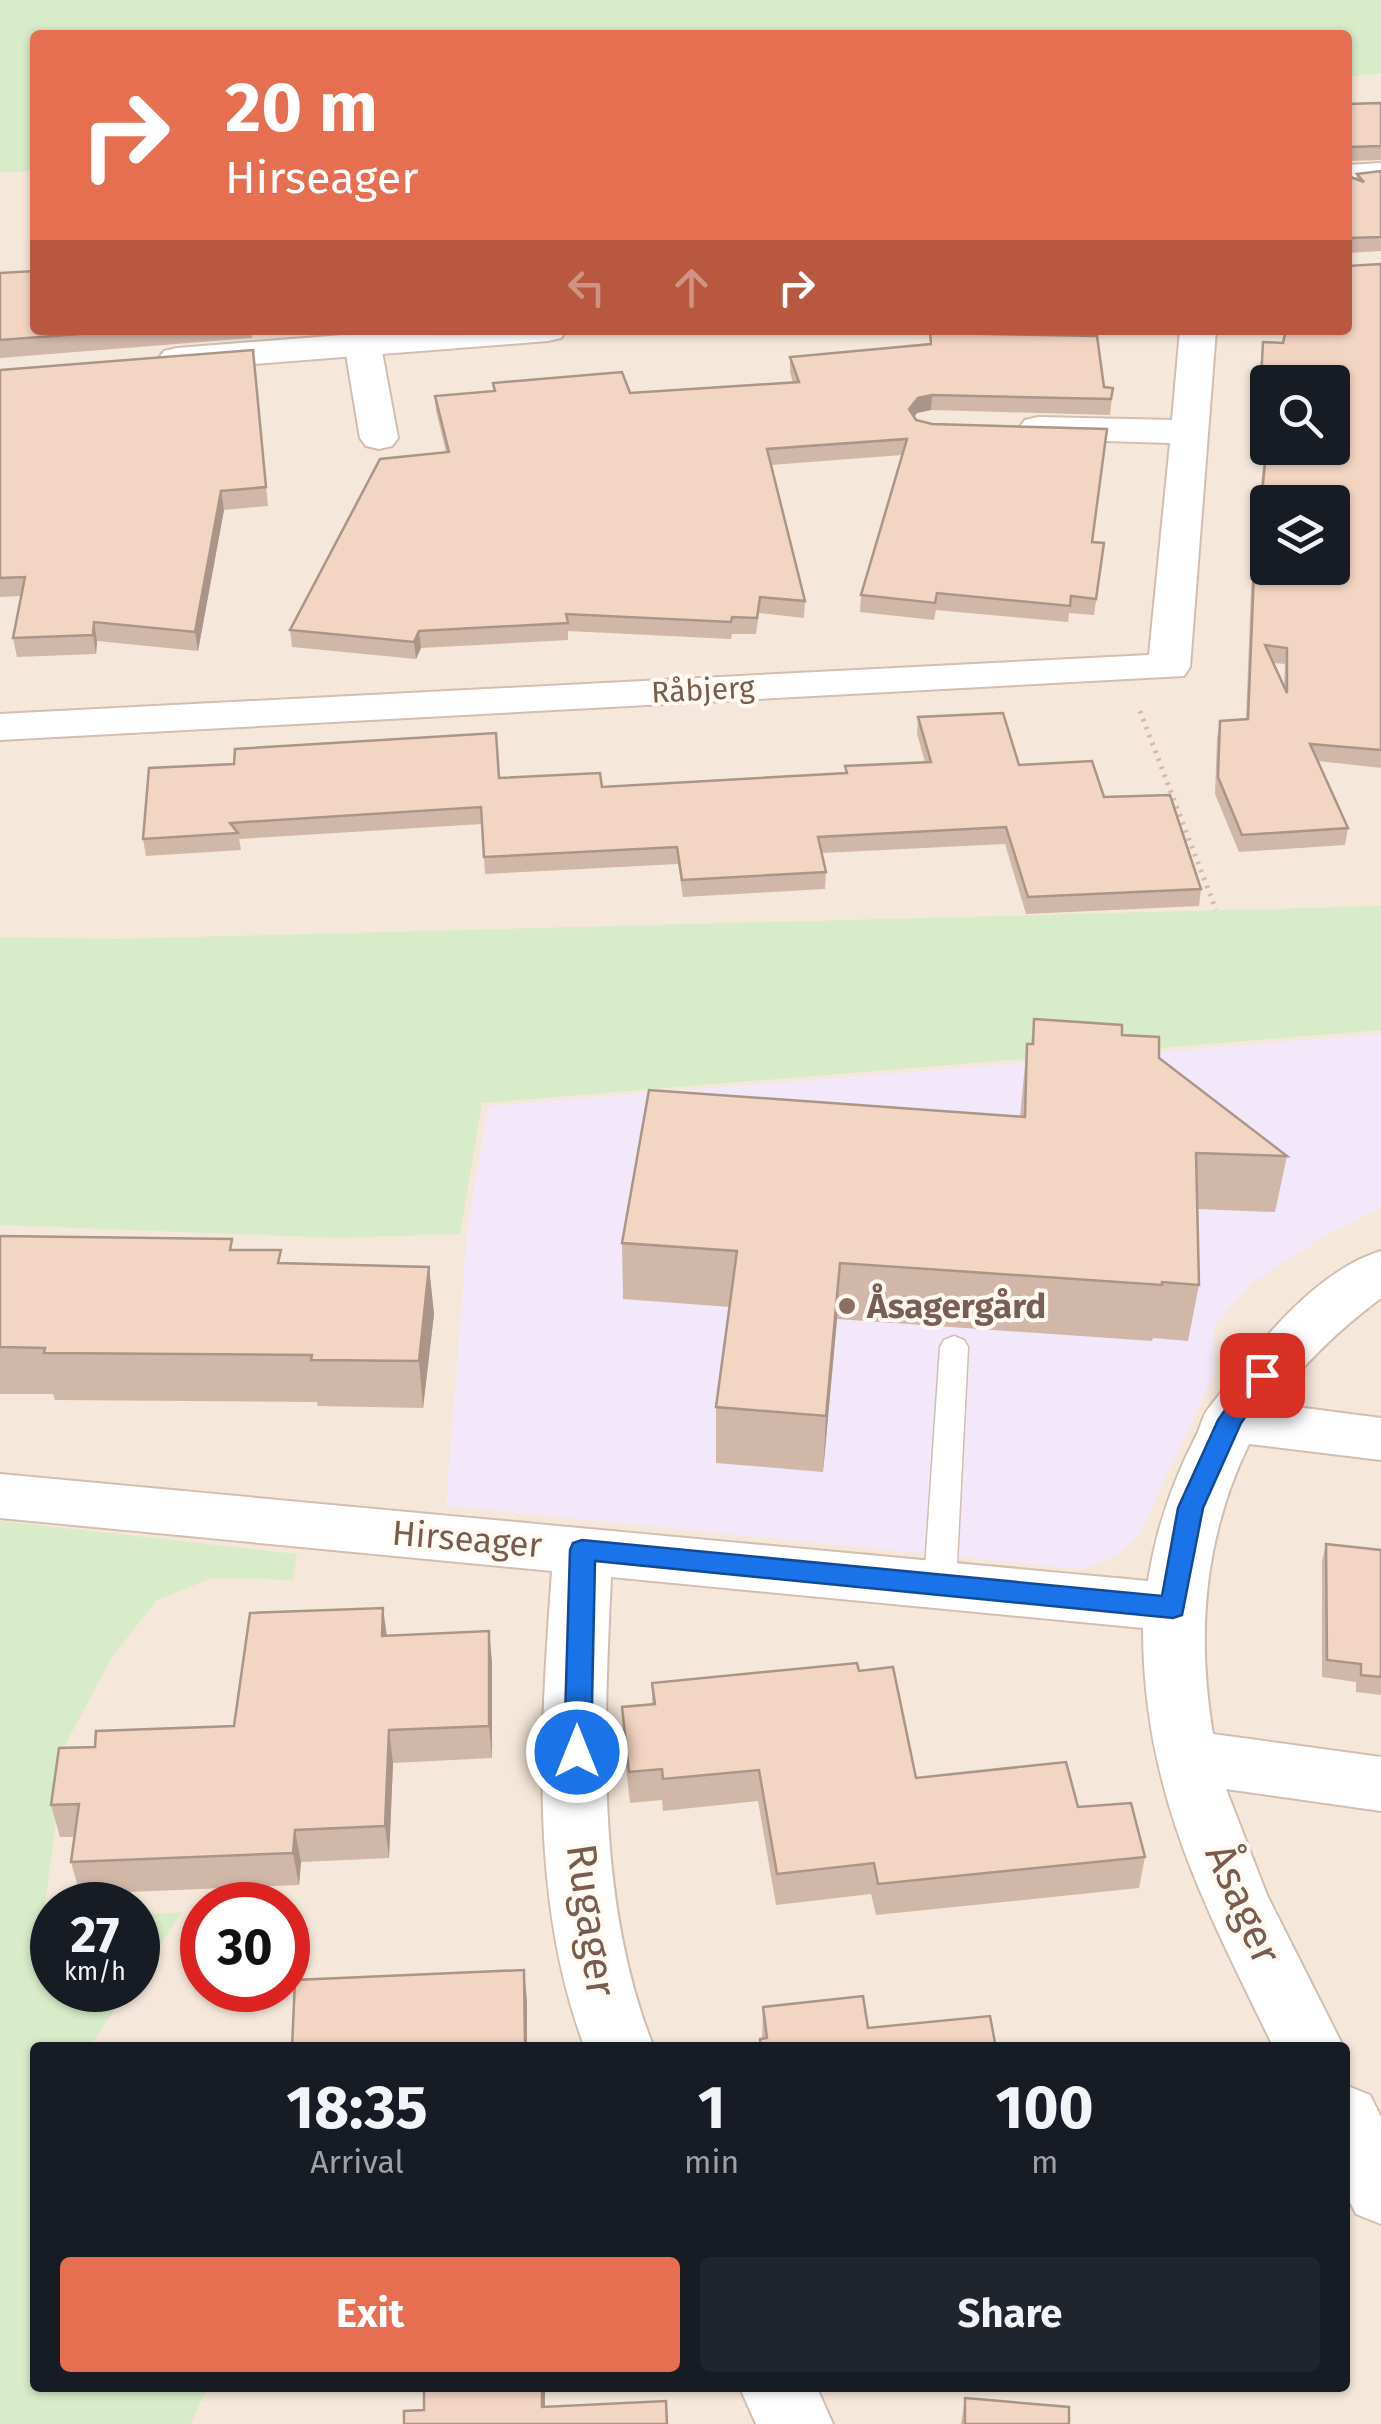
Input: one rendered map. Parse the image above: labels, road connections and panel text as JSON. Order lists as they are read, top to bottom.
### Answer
{
  "streets": {
    "street": [
      "Råbjerg",
      "Hirseager",
      "Åsager",
      "Rugager"
    ]
  },
  "crossings": [
    ["Hirseager", "Åsager"],
    ["Hirseager", "Rugager"]
  ],
  "places": ["Åsagergård"],
  "page": {
    "turn": ["20 m", "Hirseager"],
    "speed": "27 km/h",
    "limit": "30",
    "eta": [
      "18:35",
      "Arrival",
      "1",
      "min",
      "100",
      "m"
    ],
    "buttons": ["Exit", "Share"]
  }
}
